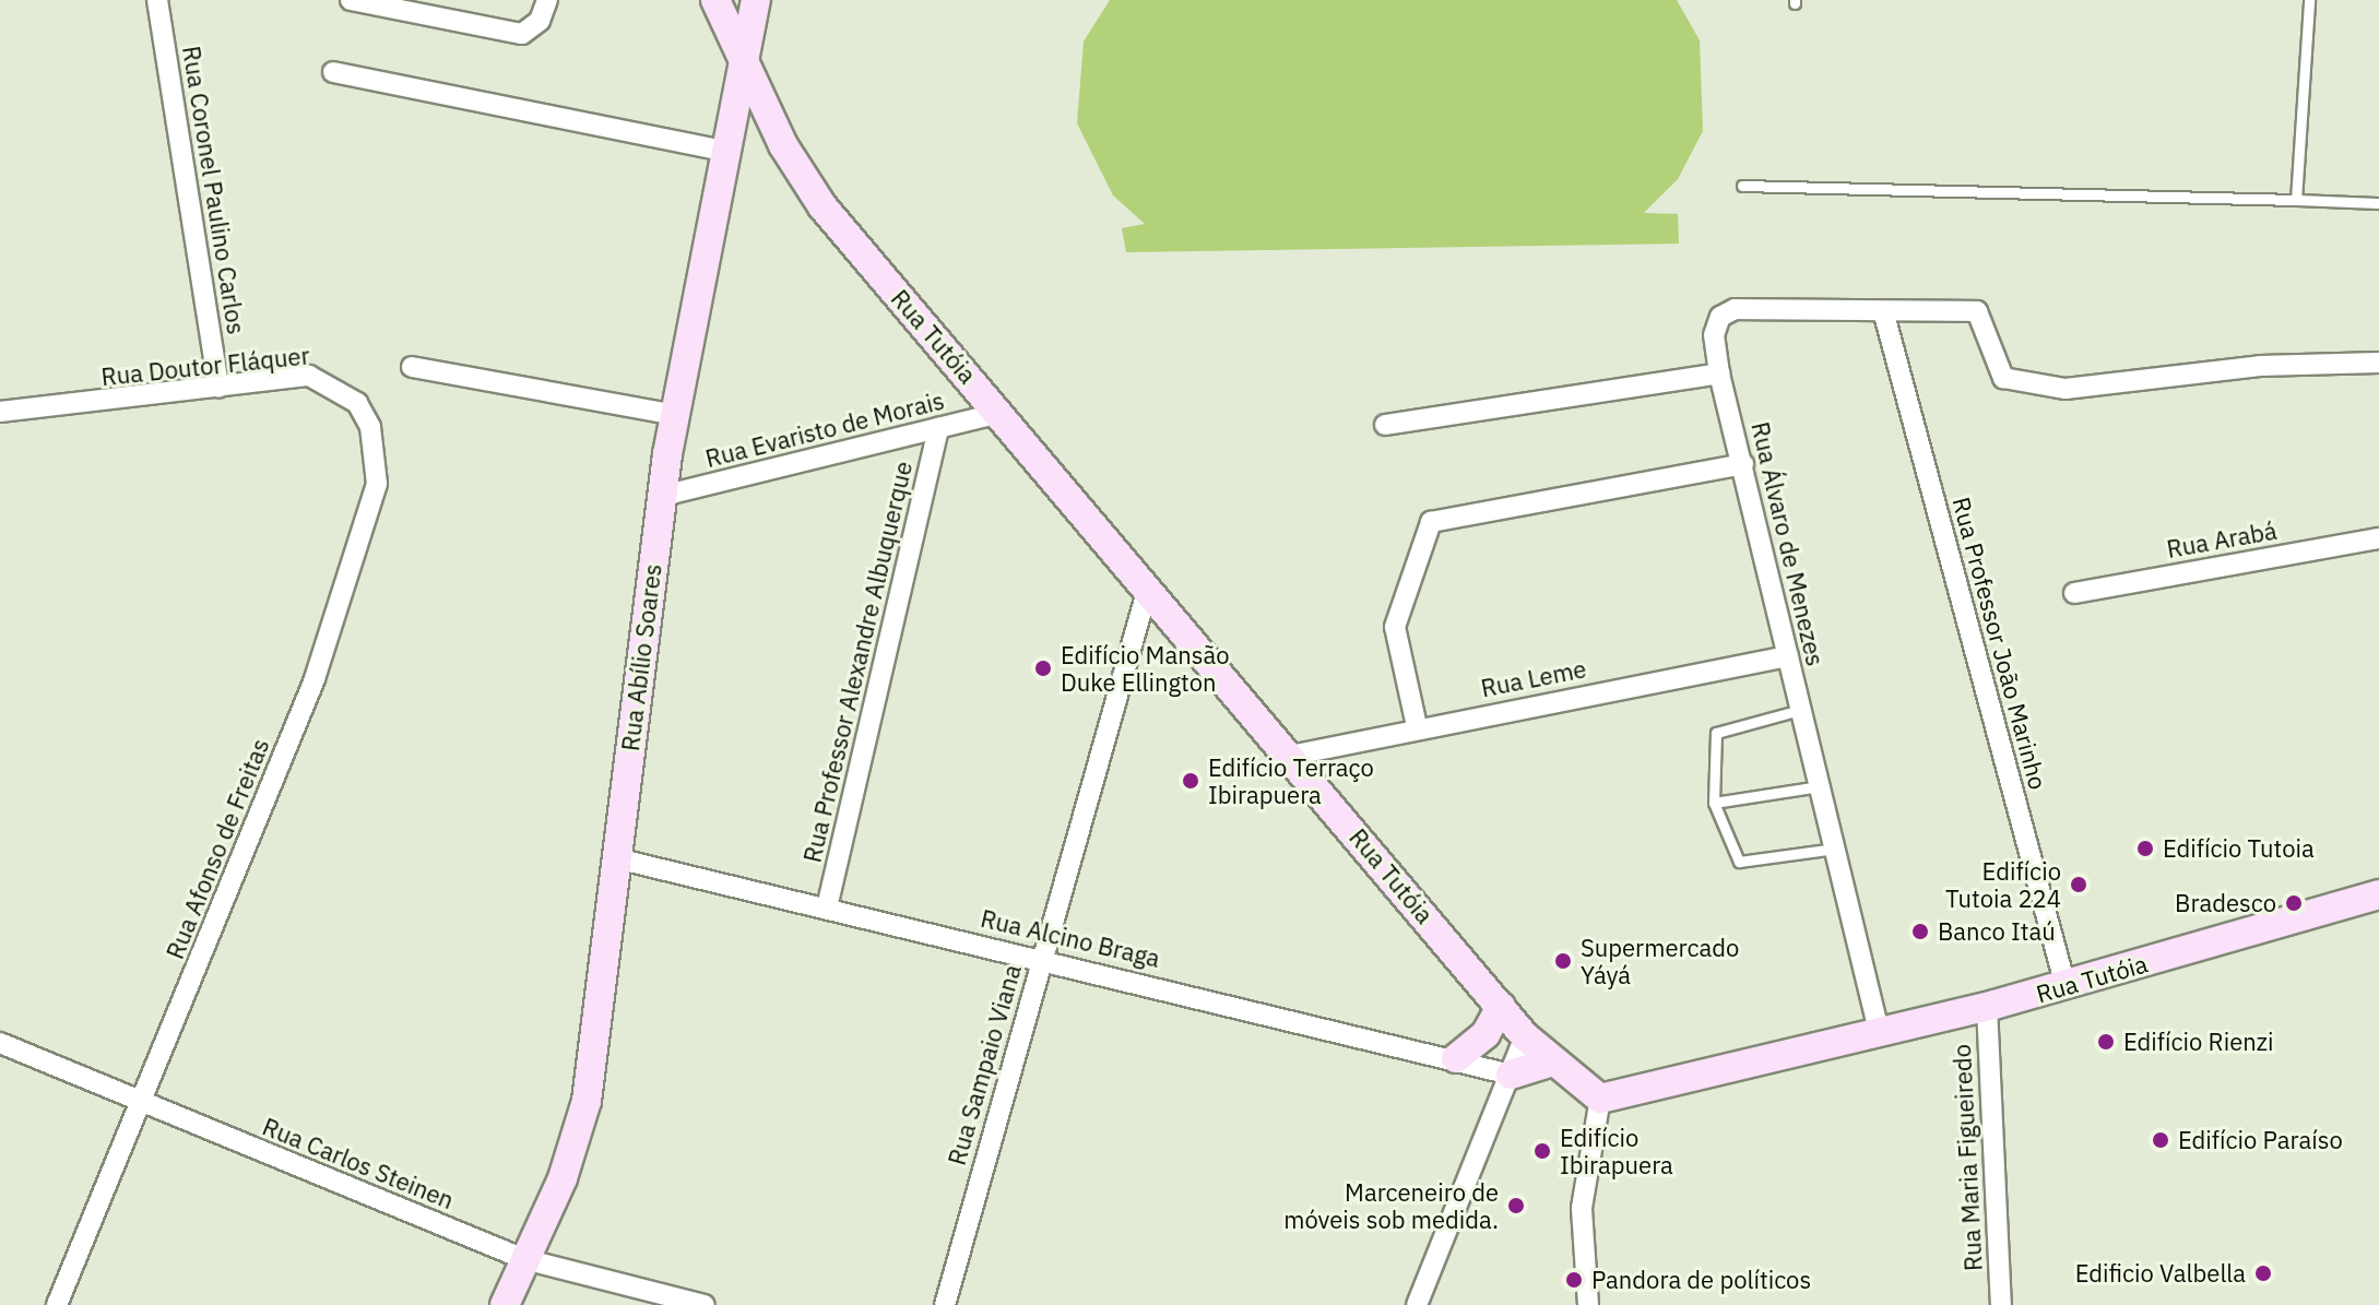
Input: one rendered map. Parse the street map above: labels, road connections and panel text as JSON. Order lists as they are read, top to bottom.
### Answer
{
  "streets": {
    "street": [
      "Rua Coronel Paulino Carlos",
      "Rua Tutóia",
      "Rua Doutor Fláquer",
      "Rua Evaristo de Morais",
      "Rua Arabá",
      "Rua Álvaro de Menezes",
      "Rua Professor João Marinho",
      "Rua Abílio Soares",
      "Rua Professor Alexandre Albuquerque",
      "Rua Leme",
      "Rua Afonso de Freitas",
      "Rua Alcino Braga",
      "Rua Sampaio Viana",
      "Rua Maria Figueiredo",
      "Rua Carlos Steinen"
    ]
  },
  "crossings": [
    ["Rua Coronel Paulino Carlos", "Rua Doutor Fláquer"],
    ["Rua Tutóia", "Rua Evaristo de Morais"],
    ["Rua Tutóia", "Rua Álvaro de Menezes"],
    ["Rua Tutóia", "Rua Professor João Marinho"],
    ["Rua Tutóia", "Rua Abílio Soares"],
    ["Rua Tutóia", "Rua Leme"],
    ["Rua Tutóia", "Rua Sampaio Viana"],
    ["Rua Tutóia", "Rua Maria Figueiredo"],
    ["Rua Doutor Fláquer", "Rua Afonso de Freitas"],
    ["Rua Evaristo de Morais", "Rua Abílio Soares"],
    ["Rua Evaristo de Morais", "Rua Professor Alexandre Albuquerque"],
    ["Rua Álvaro de Menezes", "Rua Professor João Marinho"],
    ["Rua Álvaro de Menezes", "Rua Leme"],
    ["Rua Abílio Soares", "Rua Alcino Braga"],
    ["Rua Abílio Soares", "Rua Carlos Steinen"],
    ["Rua Professor Alexandre Albuquerque", "Rua Alcino Braga"],
    ["Rua Afonso de Freitas", "Rua Carlos Steinen"],
    ["Rua Alcino Braga", "Rua Sampaio Viana"]
  ],
  "places": [
    "Edifício Mansão Duke Ellington",
    "Edifício Terraço Ibirapuera",
    "Edifício Tutoia",
    "Edifício Tutoia 224",
    "Bradesco",
    "Banco Itaú",
    "Supermercado Yáyá",
    "Edifício Rienzi",
    "Edifício Paraíso",
    "Edifício Ibirapuera",
    "Marceneiro de móveis sob medida.",
    "Edificio Valbella",
    "Pandora de políticos"
  ]
}
